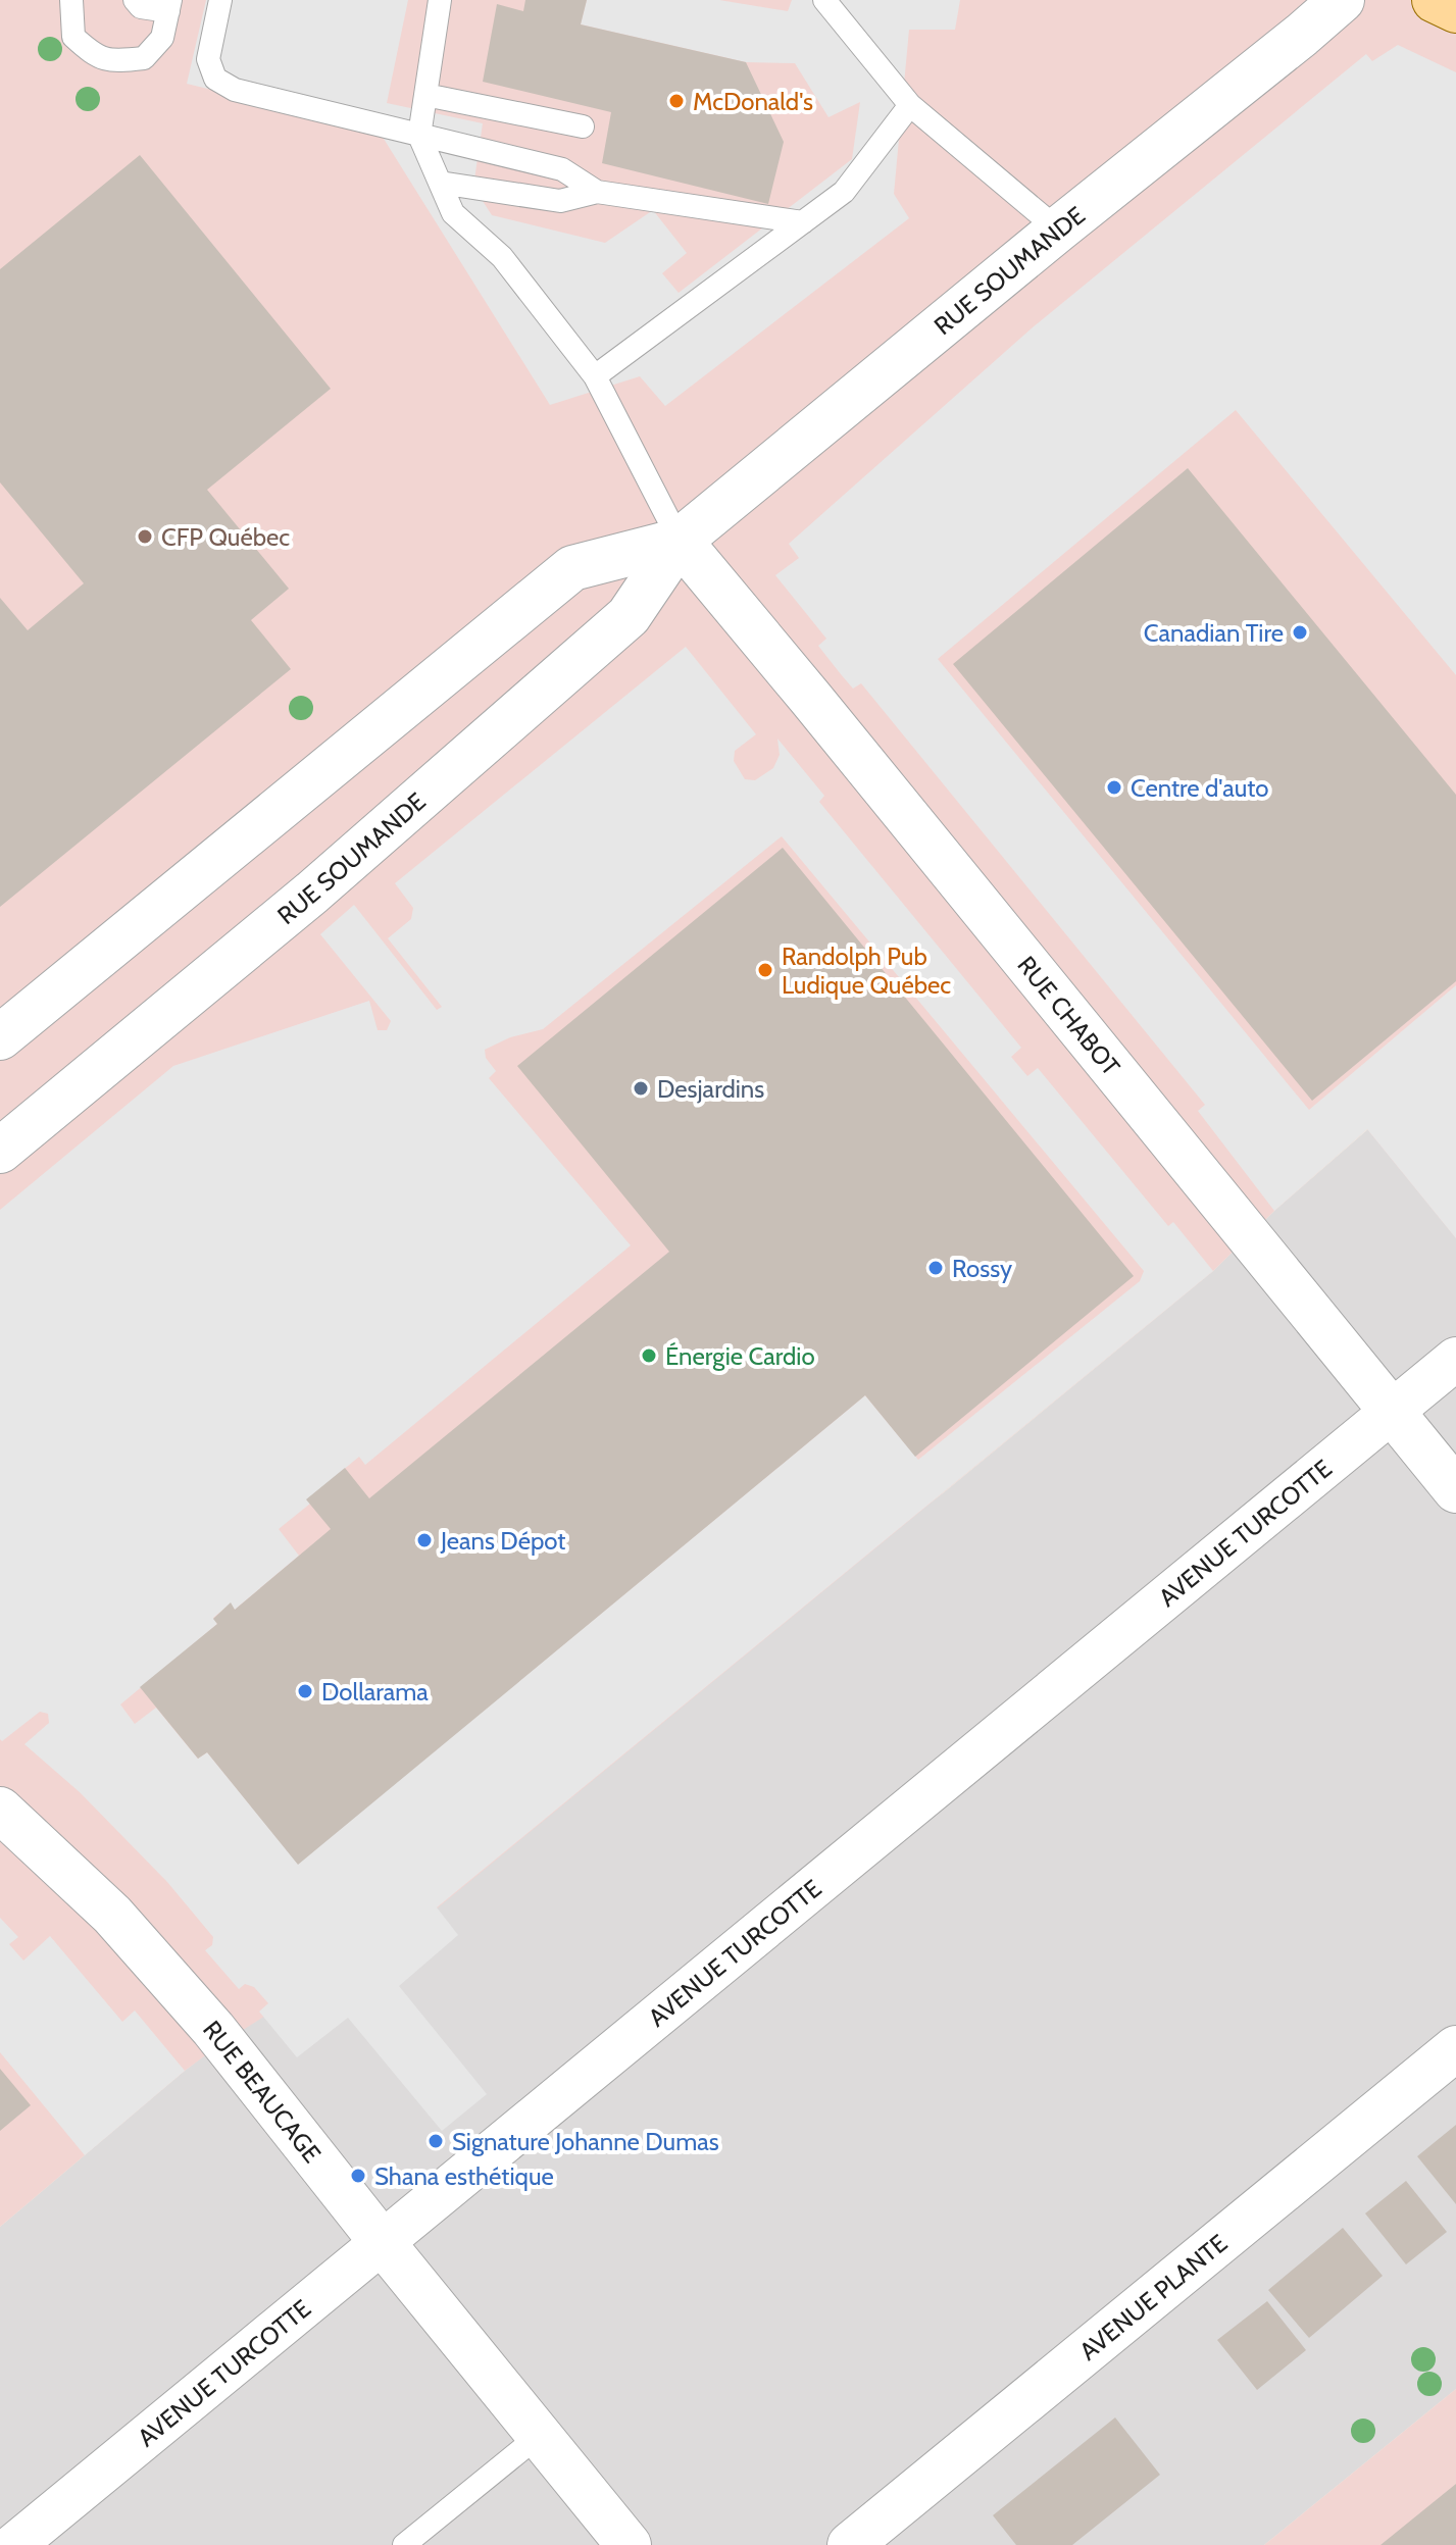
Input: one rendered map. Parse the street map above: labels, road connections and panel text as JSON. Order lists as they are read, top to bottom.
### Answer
{
  "streets": {
    "street": [
      "RUE SOUMANDE",
      "RUE CHABOT",
      "AVENUE TURCOTTE",
      "RUE BEAUCAGE",
      "AVENUE PLANTE"
    ]
  },
  "crossings": [
    ["RUE SOUMANDE", "RUE CHABOT"],
    ["RUE CHABOT", "AVENUE TURCOTTE"],
    ["AVENUE TURCOTTE", "RUE BEAUCAGE"]
  ],
  "places": [
    "McDonald's",
    "CFP Québec",
    "Canadian Tire",
    "Centre d'auto",
    "Randolph Pub Ludique Québec",
    "Desjardins",
    "Rossy",
    "Énergie Cardio",
    "Jeans Dépot",
    "Dollarama",
    "Signature Johanne Dumas",
    "Shana esthétique"
  ]
}
